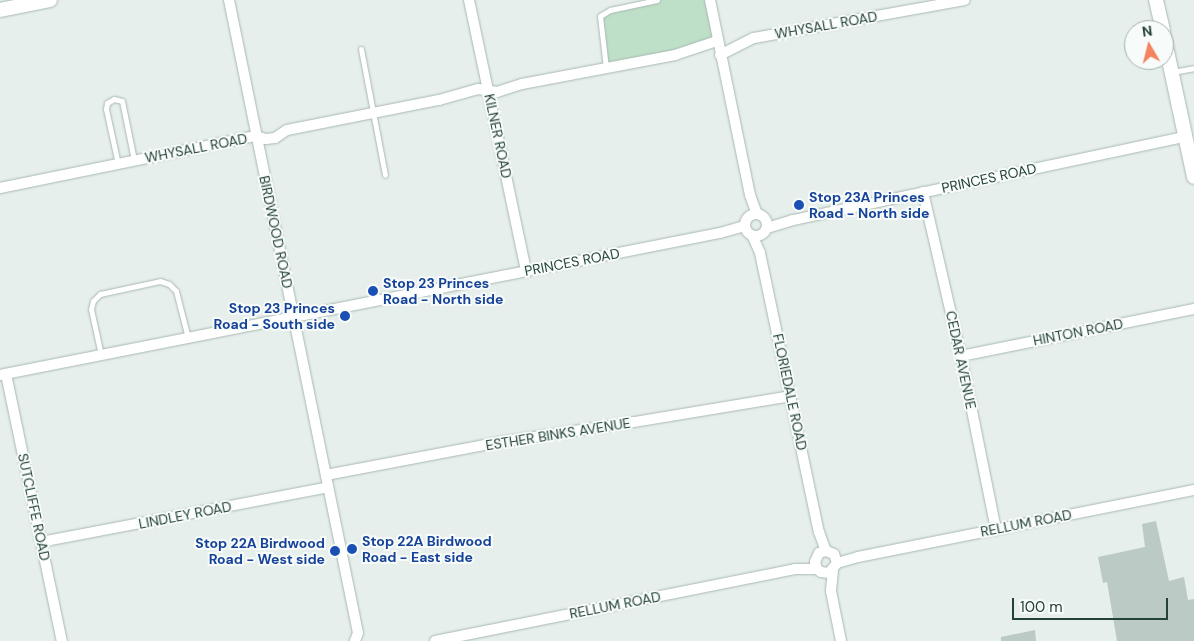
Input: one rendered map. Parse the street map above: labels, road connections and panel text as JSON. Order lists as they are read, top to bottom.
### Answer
{
  "streets": {
    "street": [
      "WHYSALL ROAD",
      "KILNER ROAD",
      "PRINCES ROAD",
      "BIRDWOOD ROAD",
      "HINTON ROAD",
      "CEDAR AVENUE",
      "FLORIEDALE ROAD",
      "ESTHER BINKS AVENUE",
      "SUTCLIFFE ROAD",
      "LINDLEY ROAD",
      "RELLUM ROAD"
    ]
  },
  "crossings": [
    ["WHYSALL ROAD", "KILNER ROAD"],
    ["WHYSALL ROAD", "BIRDWOOD ROAD"],
    ["WHYSALL ROAD", "FLORIEDALE ROAD"],
    ["KILNER ROAD", "PRINCES ROAD"],
    ["PRINCES ROAD", "BIRDWOOD ROAD"],
    ["PRINCES ROAD", "CEDAR AVENUE"],
    ["PRINCES ROAD", "FLORIEDALE ROAD"],
    ["PRINCES ROAD", "SUTCLIFFE ROAD"],
    ["BIRDWOOD ROAD", "ESTHER BINKS AVENUE"],
    ["BIRDWOOD ROAD", "LINDLEY ROAD"],
    ["HINTON ROAD", "CEDAR AVENUE"],
    ["CEDAR AVENUE", "RELLUM ROAD"],
    ["FLORIEDALE ROAD", "ESTHER BINKS AVENUE"],
    ["FLORIEDALE ROAD", "RELLUM ROAD"],
    ["SUTCLIFFE ROAD", "LINDLEY ROAD"]
  ],
  "places": [
    "Stop 23A Princes Road - North side",
    "Stop 23 Princes Road - North side",
    "Stop 23 Princes Road - South side",
    "Stop 22A Birdwood Road - East side",
    "Stop 22A Birdwood Road - West side"
  ],
  "scale_bar": "100 m",
  "north": "top"
}
